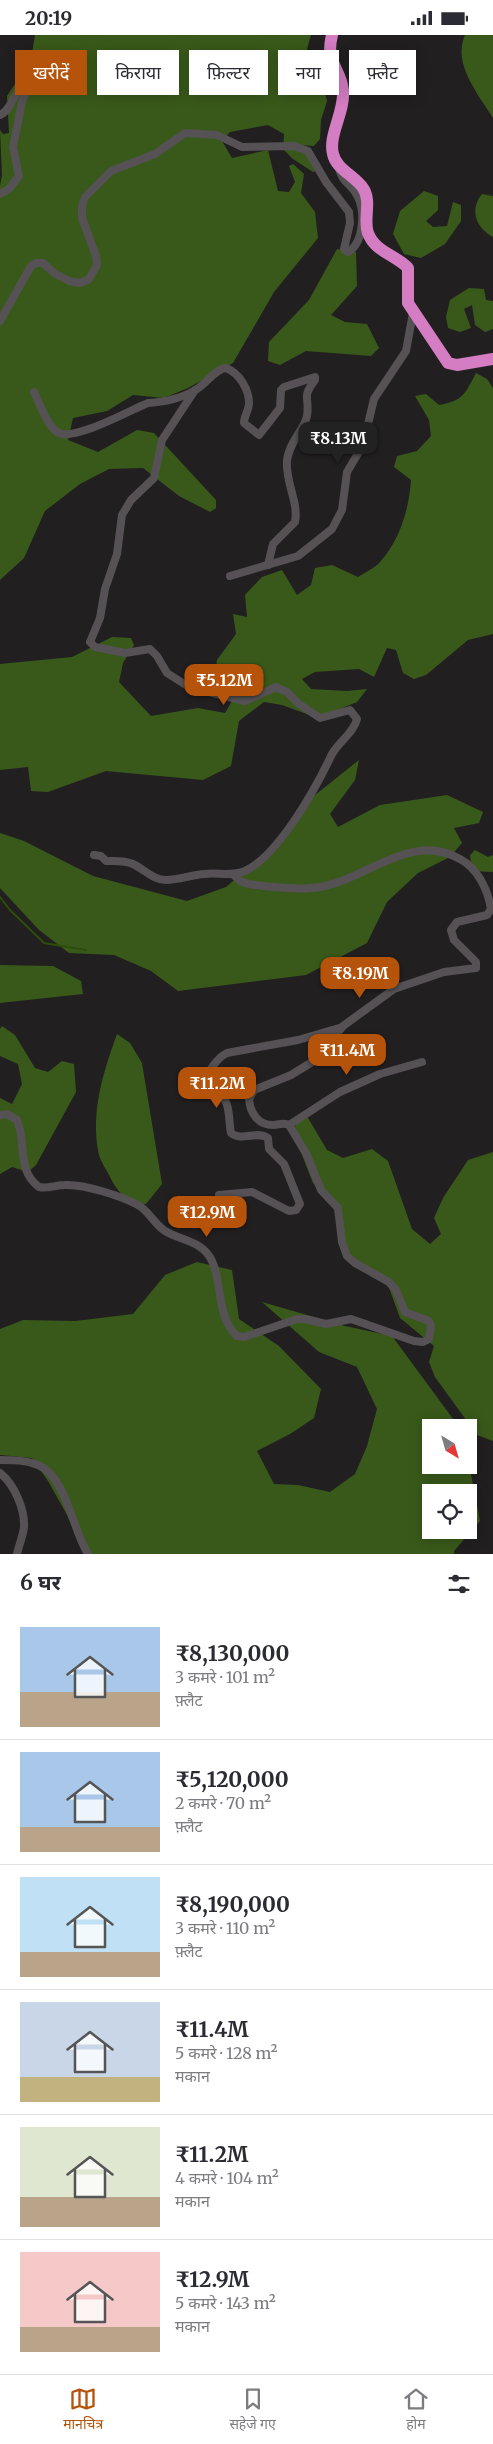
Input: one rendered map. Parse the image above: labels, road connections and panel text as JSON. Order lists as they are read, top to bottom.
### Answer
{
  "north": "bottom right",
  "page": {
    "status": "20:19",
    "chip": [
      "खरीदें",
      "किराया",
      "फ़िल्टर",
      "नया",
      "फ़्लैट"
    ],
    "price": [
      "₹8.13M",
      "₹5.12M",
      "₹8.19M",
      "₹11.4M",
      "₹11.2M",
      "₹12.9M"
    ],
    "heading": "6 घर",
    "list": [
      {
        "name": "₹8,130,000",
        "note": "3 कमरे · 101 m² · फ़्लैट"
      },
      {
        "name": "₹5,120,000",
        "note": "2 कमरे · 70 m² · फ़्लैट"
      },
      {
        "name": "₹8,190,000",
        "note": "3 कमरे · 110 m² · फ़्लैट"
      },
      {
        "name": "₹11.4M",
        "note": "5 कमरे · 128 m² · मकान"
      },
      {
        "name": "₹11.2M",
        "note": "4 कमरे · 104 m² · मकान"
      },
      {
        "name": "₹12.9M",
        "note": "5 कमरे · 143 m² · मकान"
      }
    ],
    "tabs": ["मानचित्र", "सहेजे गए", "होम"]
  }
}
